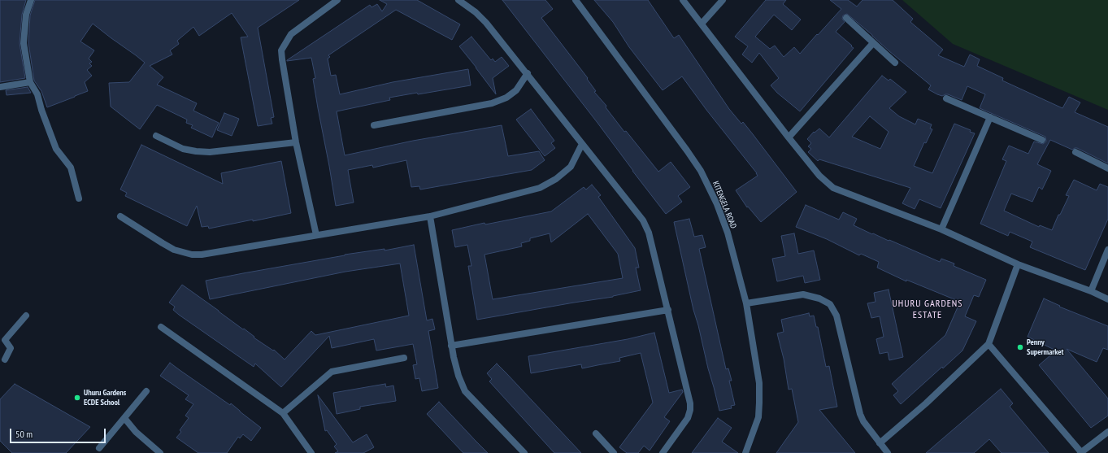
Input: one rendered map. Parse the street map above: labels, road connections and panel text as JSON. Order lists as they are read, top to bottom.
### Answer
{
  "streets": {
    "street": ["KITENGELA ROAD"]
  },
  "districts": ["UHURU GARDENS ESTATE"],
  "places": ["Penny Supermarket", "Uhuru Gardens ECDE School"],
  "scale_bar": "50 m"
}
